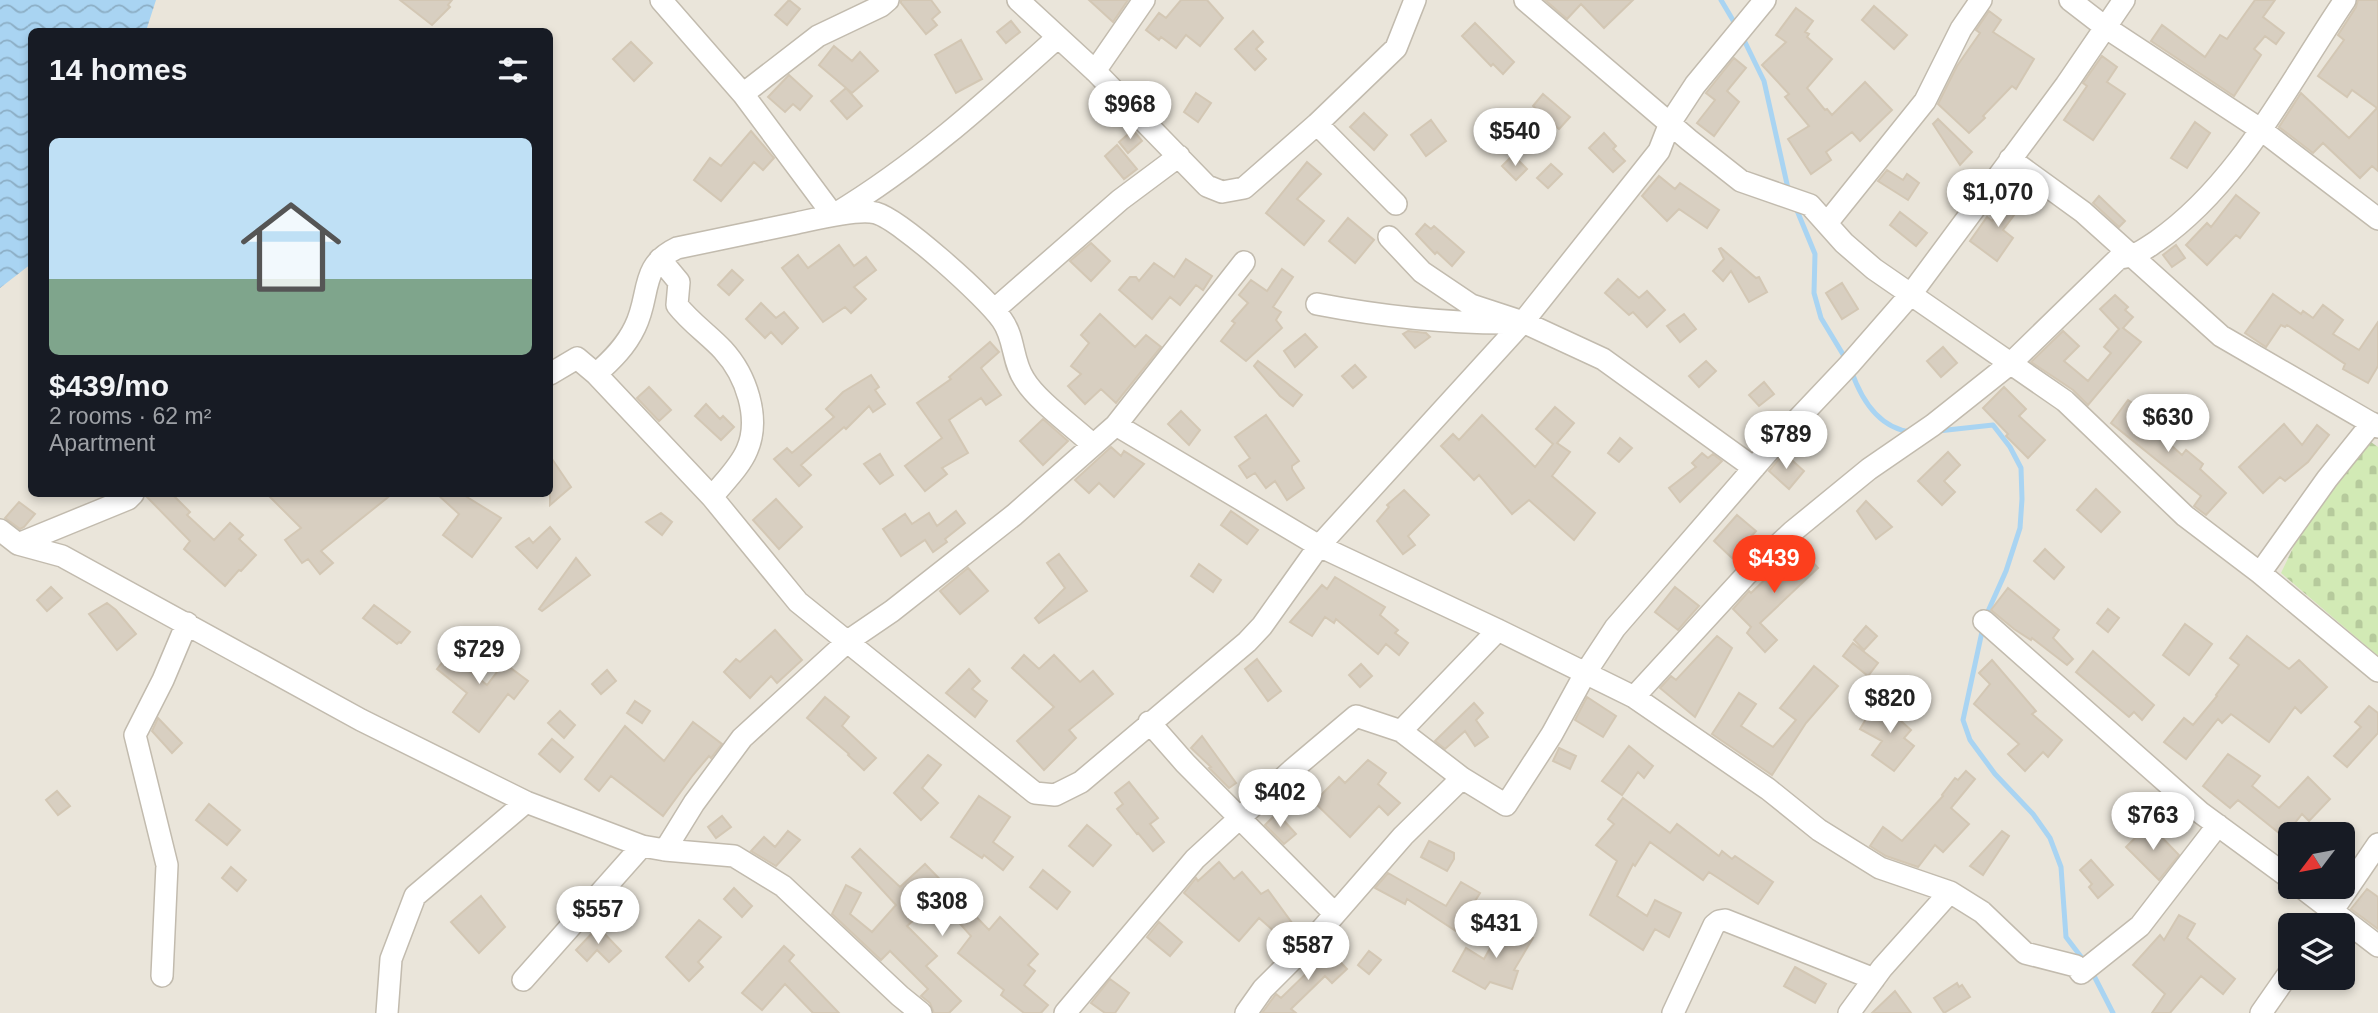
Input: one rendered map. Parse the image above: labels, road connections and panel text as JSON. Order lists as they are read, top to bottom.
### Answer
{
  "north": "bottom left",
  "page": {
    "heading": "14 homes",
    "price": [
      "$968",
      "$540",
      "$1,070",
      "$630",
      "$789",
      "$439",
      "$729",
      "$820",
      "$402",
      "$763",
      "$308",
      "$557",
      "$431",
      "$587"
    ],
    "list": [
      {
        "name": "$439/mo",
        "note": "2 rooms · 62 m² · Apartment"
      }
    ]
  }
}
